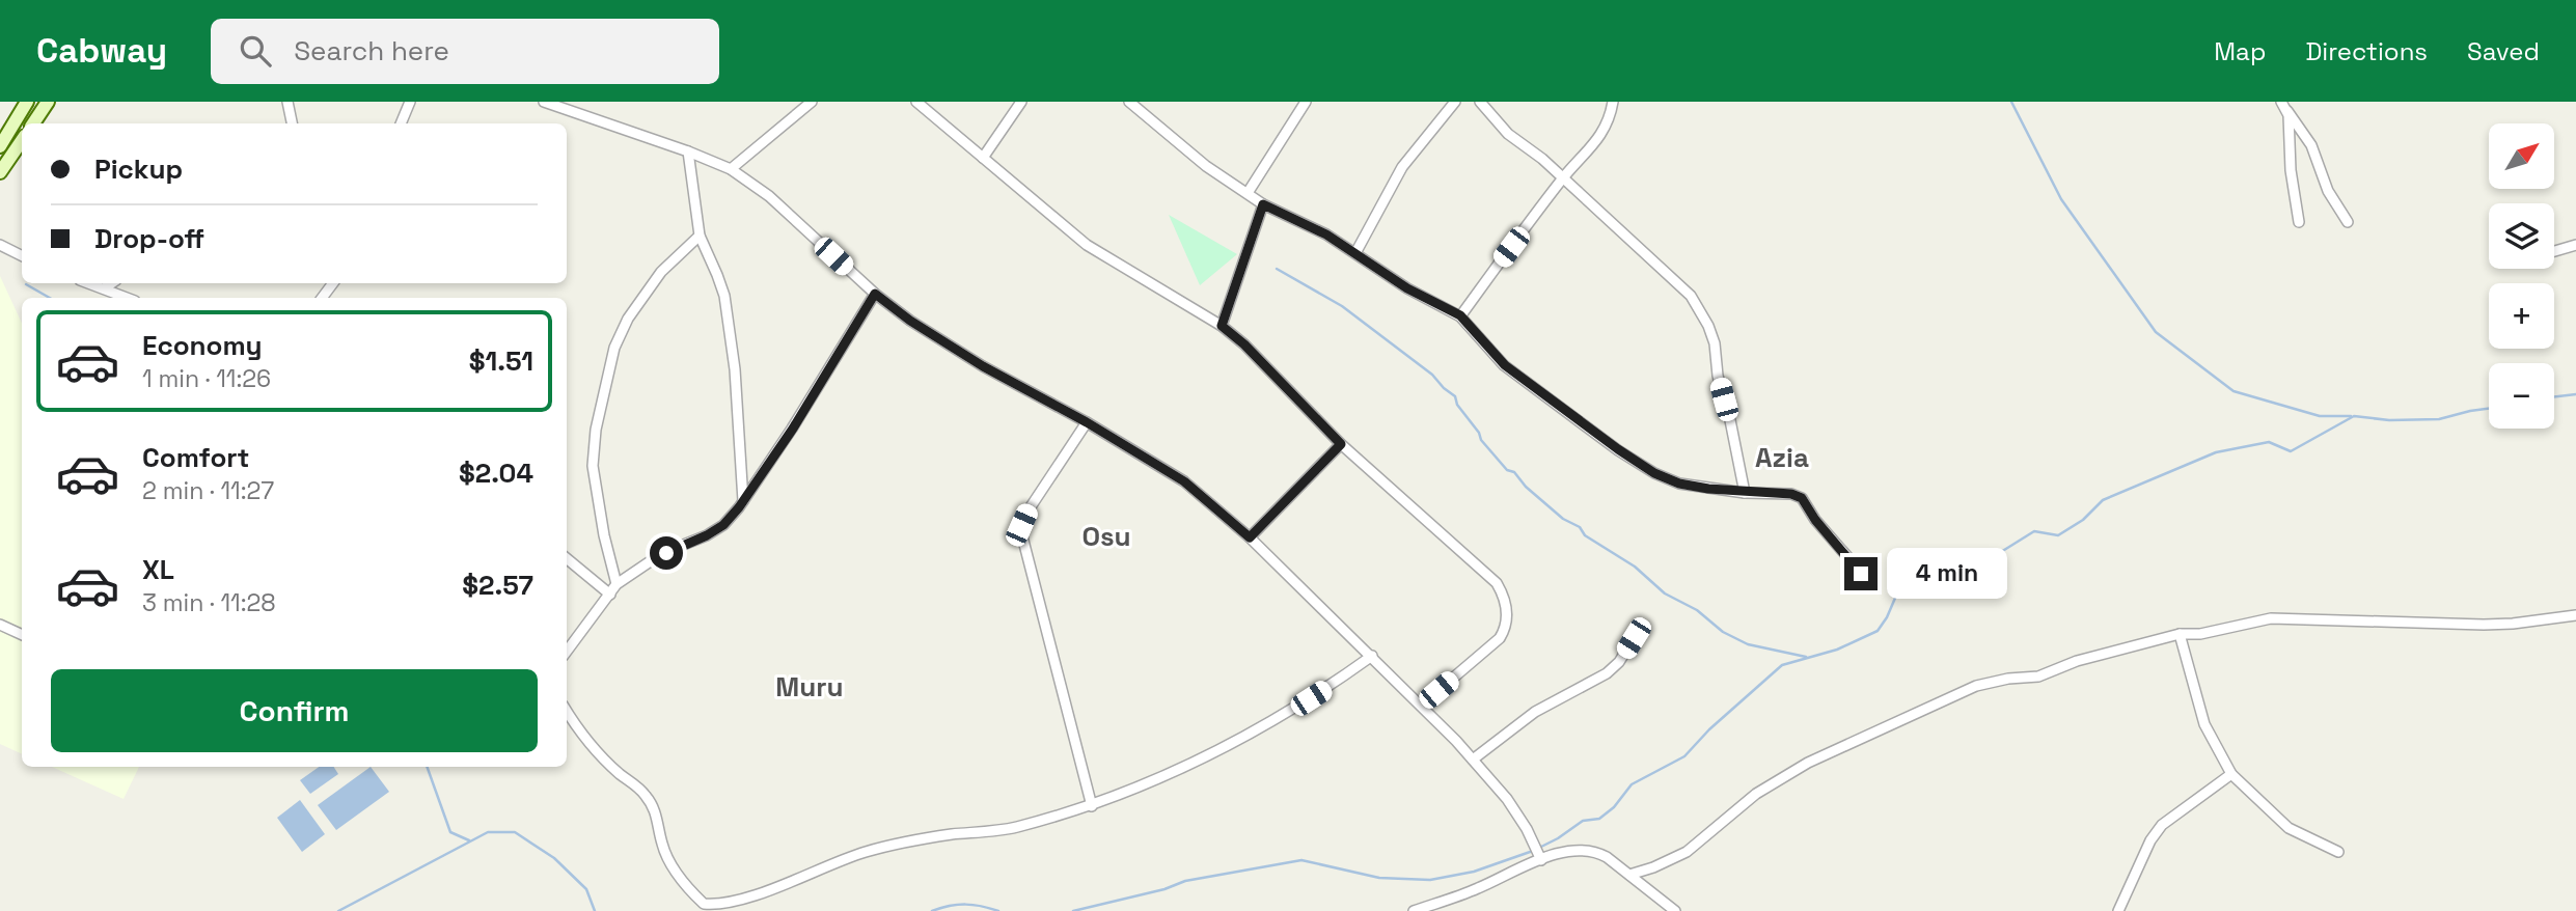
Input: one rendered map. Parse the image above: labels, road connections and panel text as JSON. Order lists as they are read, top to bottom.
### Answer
{
  "districts": ["Azia", "Osu", "Muru"],
  "north": "top right",
  "page": {
    "header": "Cabway",
    "search": "Search here",
    "nav": ["Map", "Directions", "Saved"],
    "map_buttons": ["+", "−"],
    "banner": ["Pickup", "Drop-off"],
    "list": [
      {
        "name": "Economy",
        "note": "1 min · 11:26",
        "value": "$1.51"
      },
      {
        "name": "Comfort",
        "note": "2 min · 11:27",
        "value": "$2.04"
      },
      {
        "name": "XL",
        "note": "3 min · 11:28",
        "value": "$2.57"
      }
    ],
    "bubble": "4 min",
    "buttons": "Confirm"
  }
}
